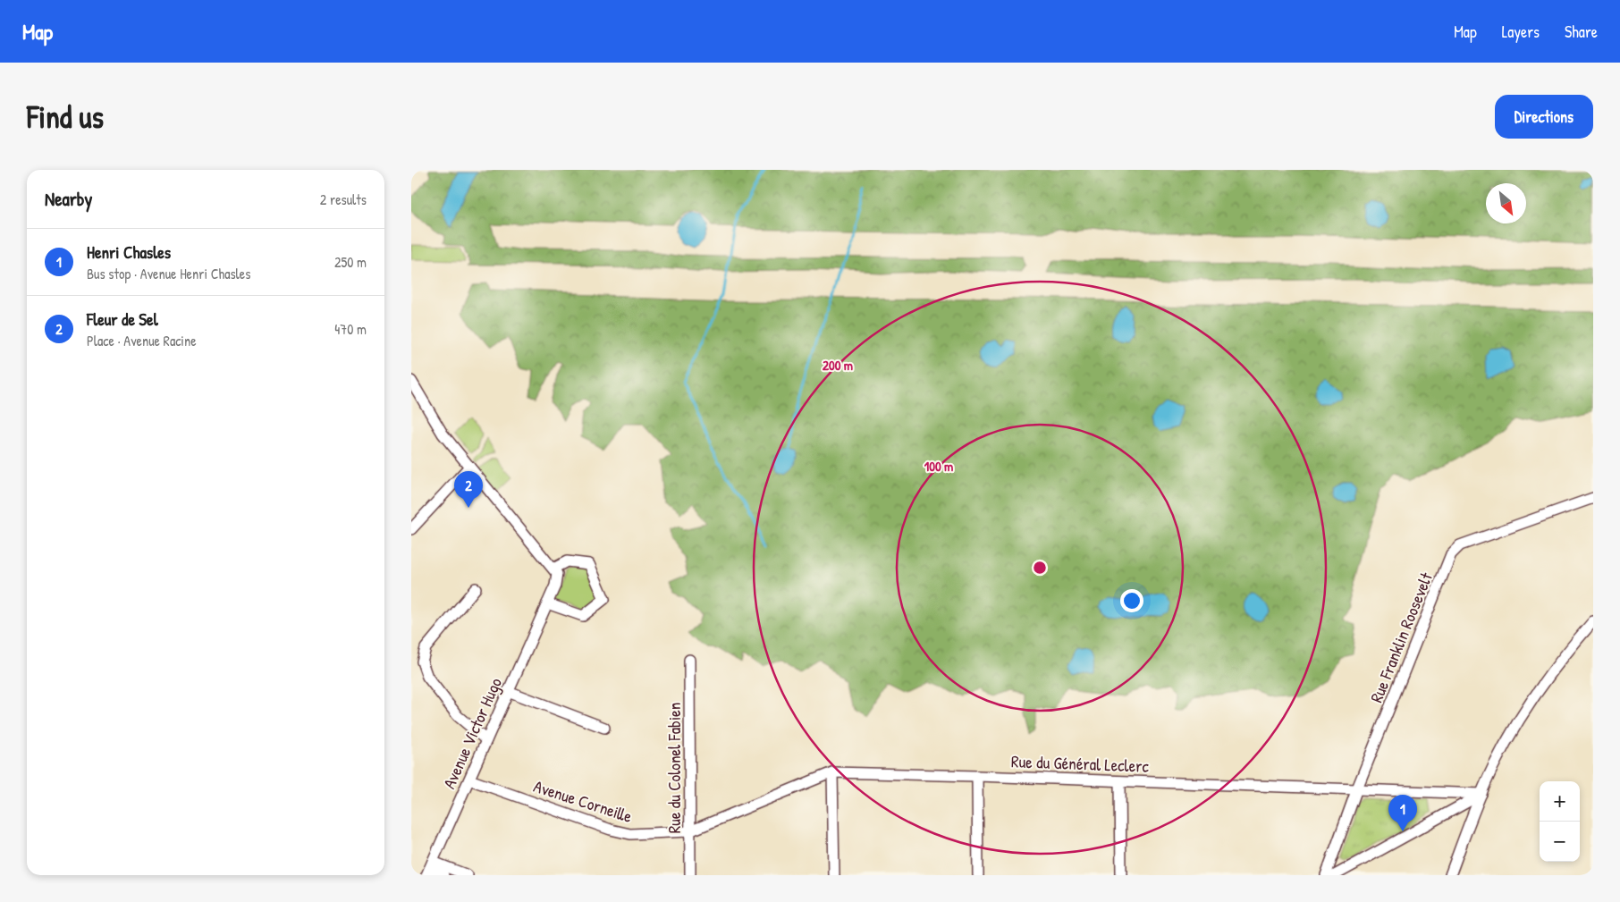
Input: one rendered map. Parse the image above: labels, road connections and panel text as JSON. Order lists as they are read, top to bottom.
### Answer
{
  "streets": {
    "street": [
      "Rue Franklin Roosevelt",
      "Avenue Victor Hugo",
      "Rue du Général Leclerc",
      "Rue du Colonel Fabien",
      "Avenue Corneille"
    ]
  },
  "crossings": [
    ["Rue Franklin Roosevelt", "Rue du Général Leclerc"],
    ["Avenue Victor Hugo", "Avenue Corneille"],
    ["Rue du Général Leclerc", "Rue du Colonel Fabien"],
    ["Rue du Général Leclerc", "Avenue Corneille"],
    ["Rue du Colonel Fabien", "Avenue Corneille"]
  ],
  "north": "bottom right",
  "page": {
    "header": "Map",
    "nav": ["Map", "Layers", "Share"],
    "buttons": "Directions",
    "title": "Find us",
    "heading": ["Nearby", "2 results"],
    "list": [
      {
        "mark": "1",
        "name": "Henri Chasles",
        "note": "Bus stop · Avenue Henri Chasles",
        "value": "250 m"
      },
      {
        "mark": "2",
        "name": "Fleur de Sel",
        "note": "Place · Avenue Racine",
        "value": "470 m"
      }
    ],
    "pins": ["2", "1"],
    "map_buttons": ["+", "−"]
  },
  "rings": ["200 m", "100 m"]
}
